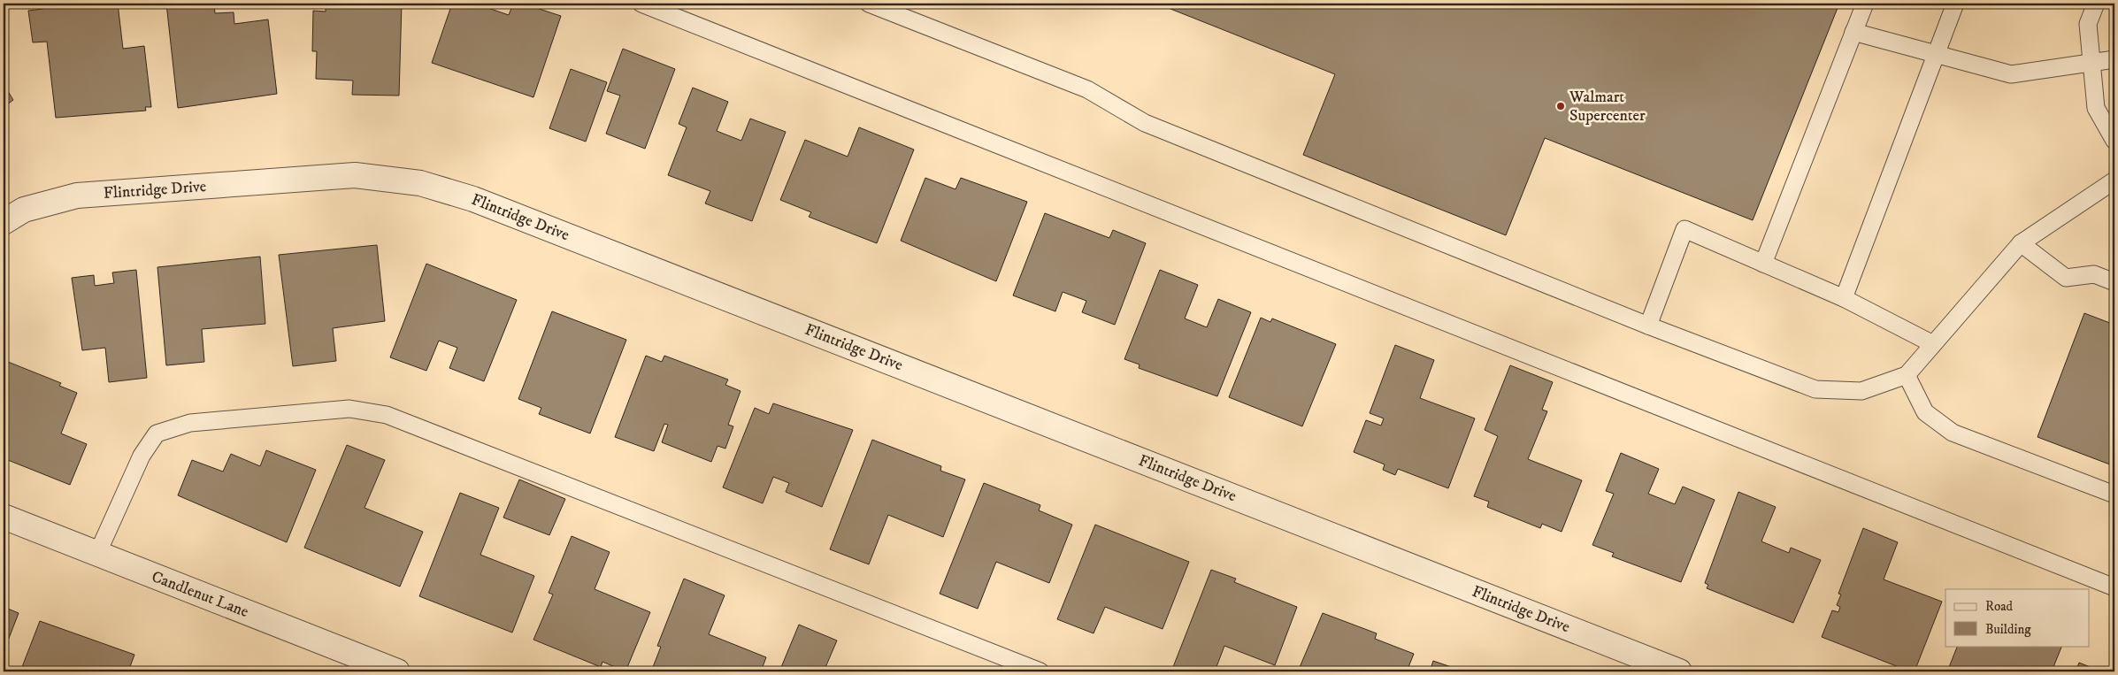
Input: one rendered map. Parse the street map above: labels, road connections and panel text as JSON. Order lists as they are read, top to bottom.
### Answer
{
  "streets": {
    "street": ["Flintridge Drive", "Candlenut Lane"]
  },
  "places": ["Walmart Supercenter"],
  "legend": ["Road", "Building"]
}
